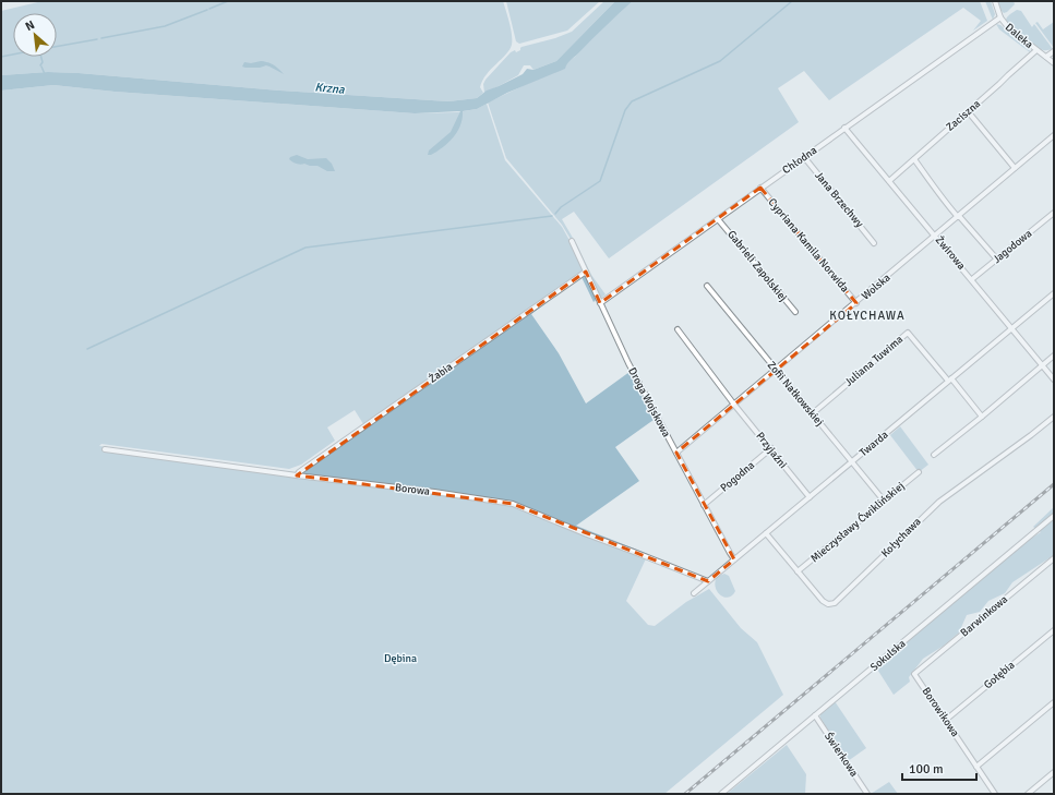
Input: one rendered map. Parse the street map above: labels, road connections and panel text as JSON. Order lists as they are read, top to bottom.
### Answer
{
  "streets": {
    "street": [
      "Daleka",
      "Zaciszna",
      "Chłodna",
      "Jana Brzechwy",
      "Cypriana Kamila Norwida",
      "Jagodowa",
      "Żwirowa",
      "Gabrieli Zapolskiej",
      "Wolska",
      "Juliana Tuwima",
      "Żabia",
      "Zofii Nałkowskiej",
      "Droga Wojskowa",
      "Twarda",
      "Przyjaźni",
      "Pogodna",
      "Borowa",
      "Mieczysławy Ćwiklińskiej",
      "Kołychawa",
      "Barwinkowa",
      "Sokulska",
      "Gołębia",
      "Borowikowa",
      "Świerkowa"
    ]
  },
  "crossings": [
    ["Daleka", "Zaciszna"],
    ["Daleka", "Chłodna"],
    ["Zaciszna", "Żwirowa"],
    ["Chłodna", "Jana Brzechwy"],
    ["Chłodna", "Cypriana Kamila Norwida"],
    ["Chłodna", "Żwirowa"],
    ["Chłodna", "Gabrieli Zapolskiej"],
    ["Chłodna", "Droga Wojskowa"],
    ["Cypriana Kamila Norwida", "Wolska"],
    ["Jagodowa", "Żwirowa"],
    ["Żwirowa", "Wolska"],
    ["Żwirowa", "Twarda"],
    ["Wolska", "Zofii Nałkowskiej"],
    ["Wolska", "Droga Wojskowa"],
    ["Wolska", "Przyjaźni"],
    ["Juliana Tuwima", "Zofii Nałkowskiej"],
    ["Juliana Tuwima", "Twarda"],
    ["Żabia", "Droga Wojskowa"],
    ["Żabia", "Borowa"],
    ["Zofii Nałkowskiej", "Twarda"],
    ["Zofii Nałkowskiej", "Mieczysławy Ćwiklińskiej"],
    ["Droga Wojskowa", "Twarda"],
    ["Droga Wojskowa", "Pogodna"],
    ["Twarda", "Przyjaźni"],
    ["Twarda", "Borowa"],
    ["Twarda", "Kołychawa"],
    ["Przyjaźni", "Pogodna"],
    ["Mieczysławy Ćwiklińskiej", "Kołychawa"],
    ["Barwinkowa", "Borowikowa"],
    ["Sokulska", "Świerkowa"],
    ["Gołębia", "Borowikowa"]
  ],
  "districts": ["KOŁYCHAWA"],
  "water": ["Krzna"],
  "parks": ["Dębina"],
  "scale_bar": "100 m",
  "north": "top left"
}
